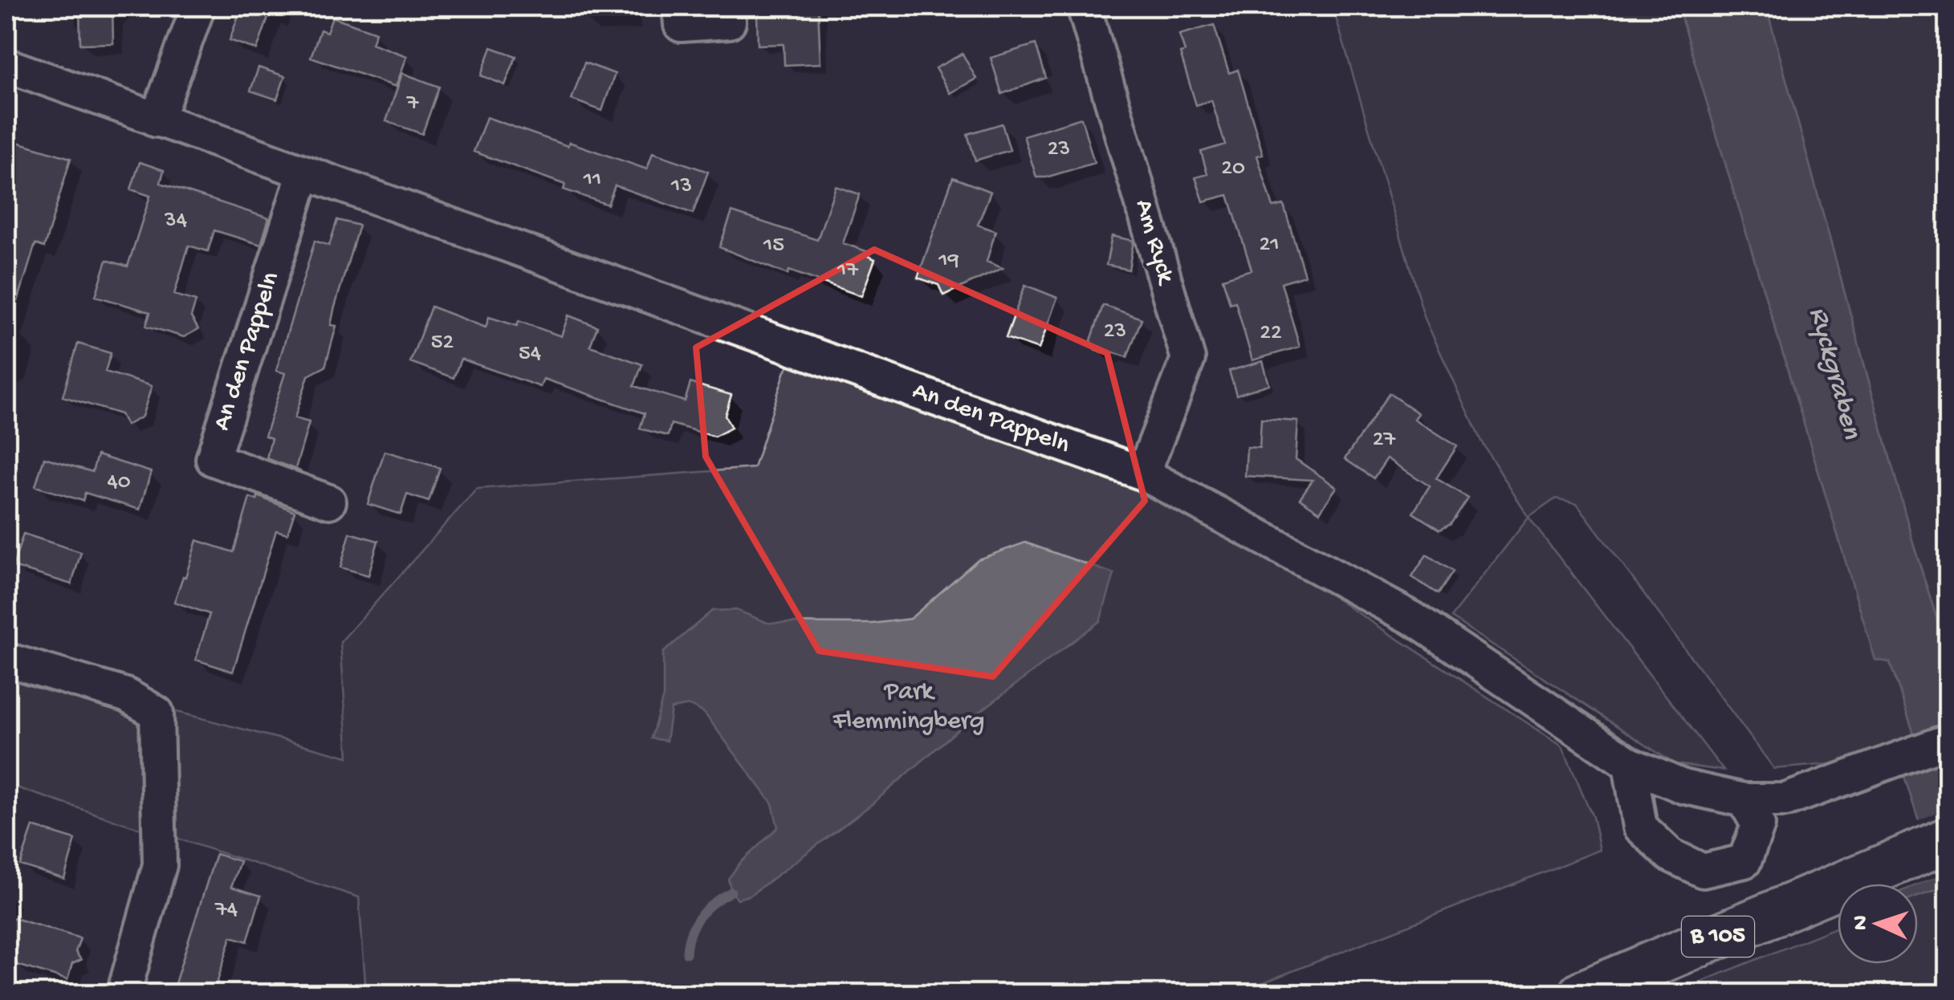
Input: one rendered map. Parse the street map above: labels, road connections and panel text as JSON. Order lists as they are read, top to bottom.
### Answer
{
  "streets": {
    "highway": ["B 105"],
    "street": ["Am Ryck", "An den Pappeln"]
  },
  "crossings": [
    ["Am Ryck", "An den Pappeln"]
  ],
  "water": ["Ryckgraben"],
  "parks": ["Park Flemmingberg"],
  "house_numbers": [
    "7",
    "23",
    "20",
    "11",
    "13",
    "34",
    "21",
    "15",
    "19",
    "17",
    "23",
    "22",
    "52",
    "54",
    "27",
    "40",
    "74"
  ],
  "north": "left"
}
